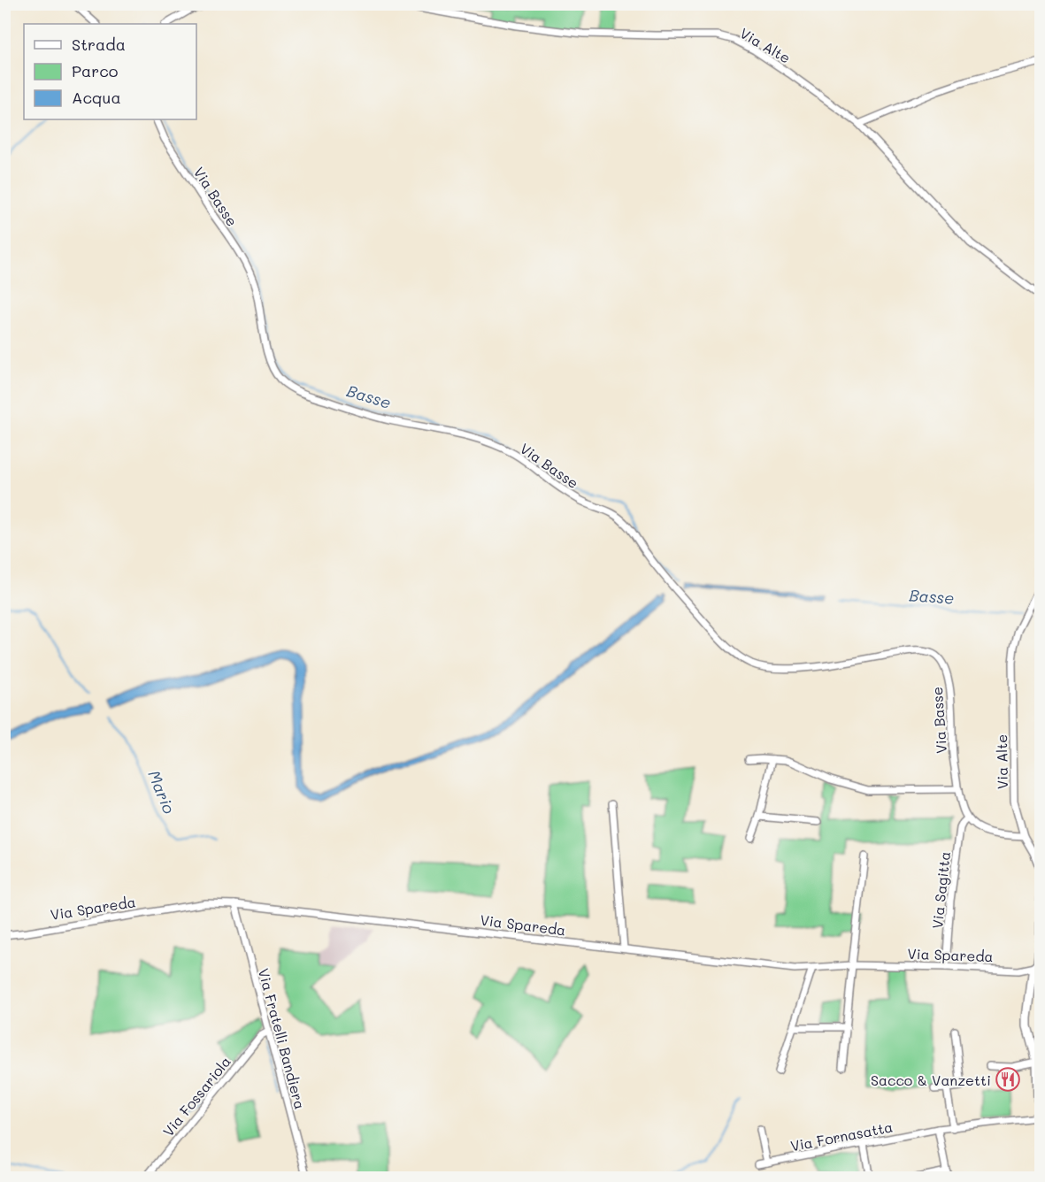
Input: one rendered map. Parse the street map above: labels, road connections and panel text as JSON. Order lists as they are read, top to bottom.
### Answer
{
  "streets": {
    "street": [
      "Via Alte",
      "Via Basse",
      "Via Sagitta",
      "Via Spareda",
      "Via Fratelli Bandiera",
      "Via Fossariola",
      "Via Fornasatta"
    ]
  },
  "crossings": [
    ["Via Alte", "Via Spareda"],
    ["Via Basse", "Via Sagitta"],
    ["Via Sagitta", "Via Spareda"],
    ["Via Spareda", "Via Fratelli Bandiera"],
    ["Via Fratelli Bandiera", "Via Fossariola"]
  ],
  "water": ["Basse", "Mario"],
  "places": {
    "restaurant": ["Sacco & Vanzetti"]
  },
  "legend": ["Strada", "Parco", "Acqua"]
}
